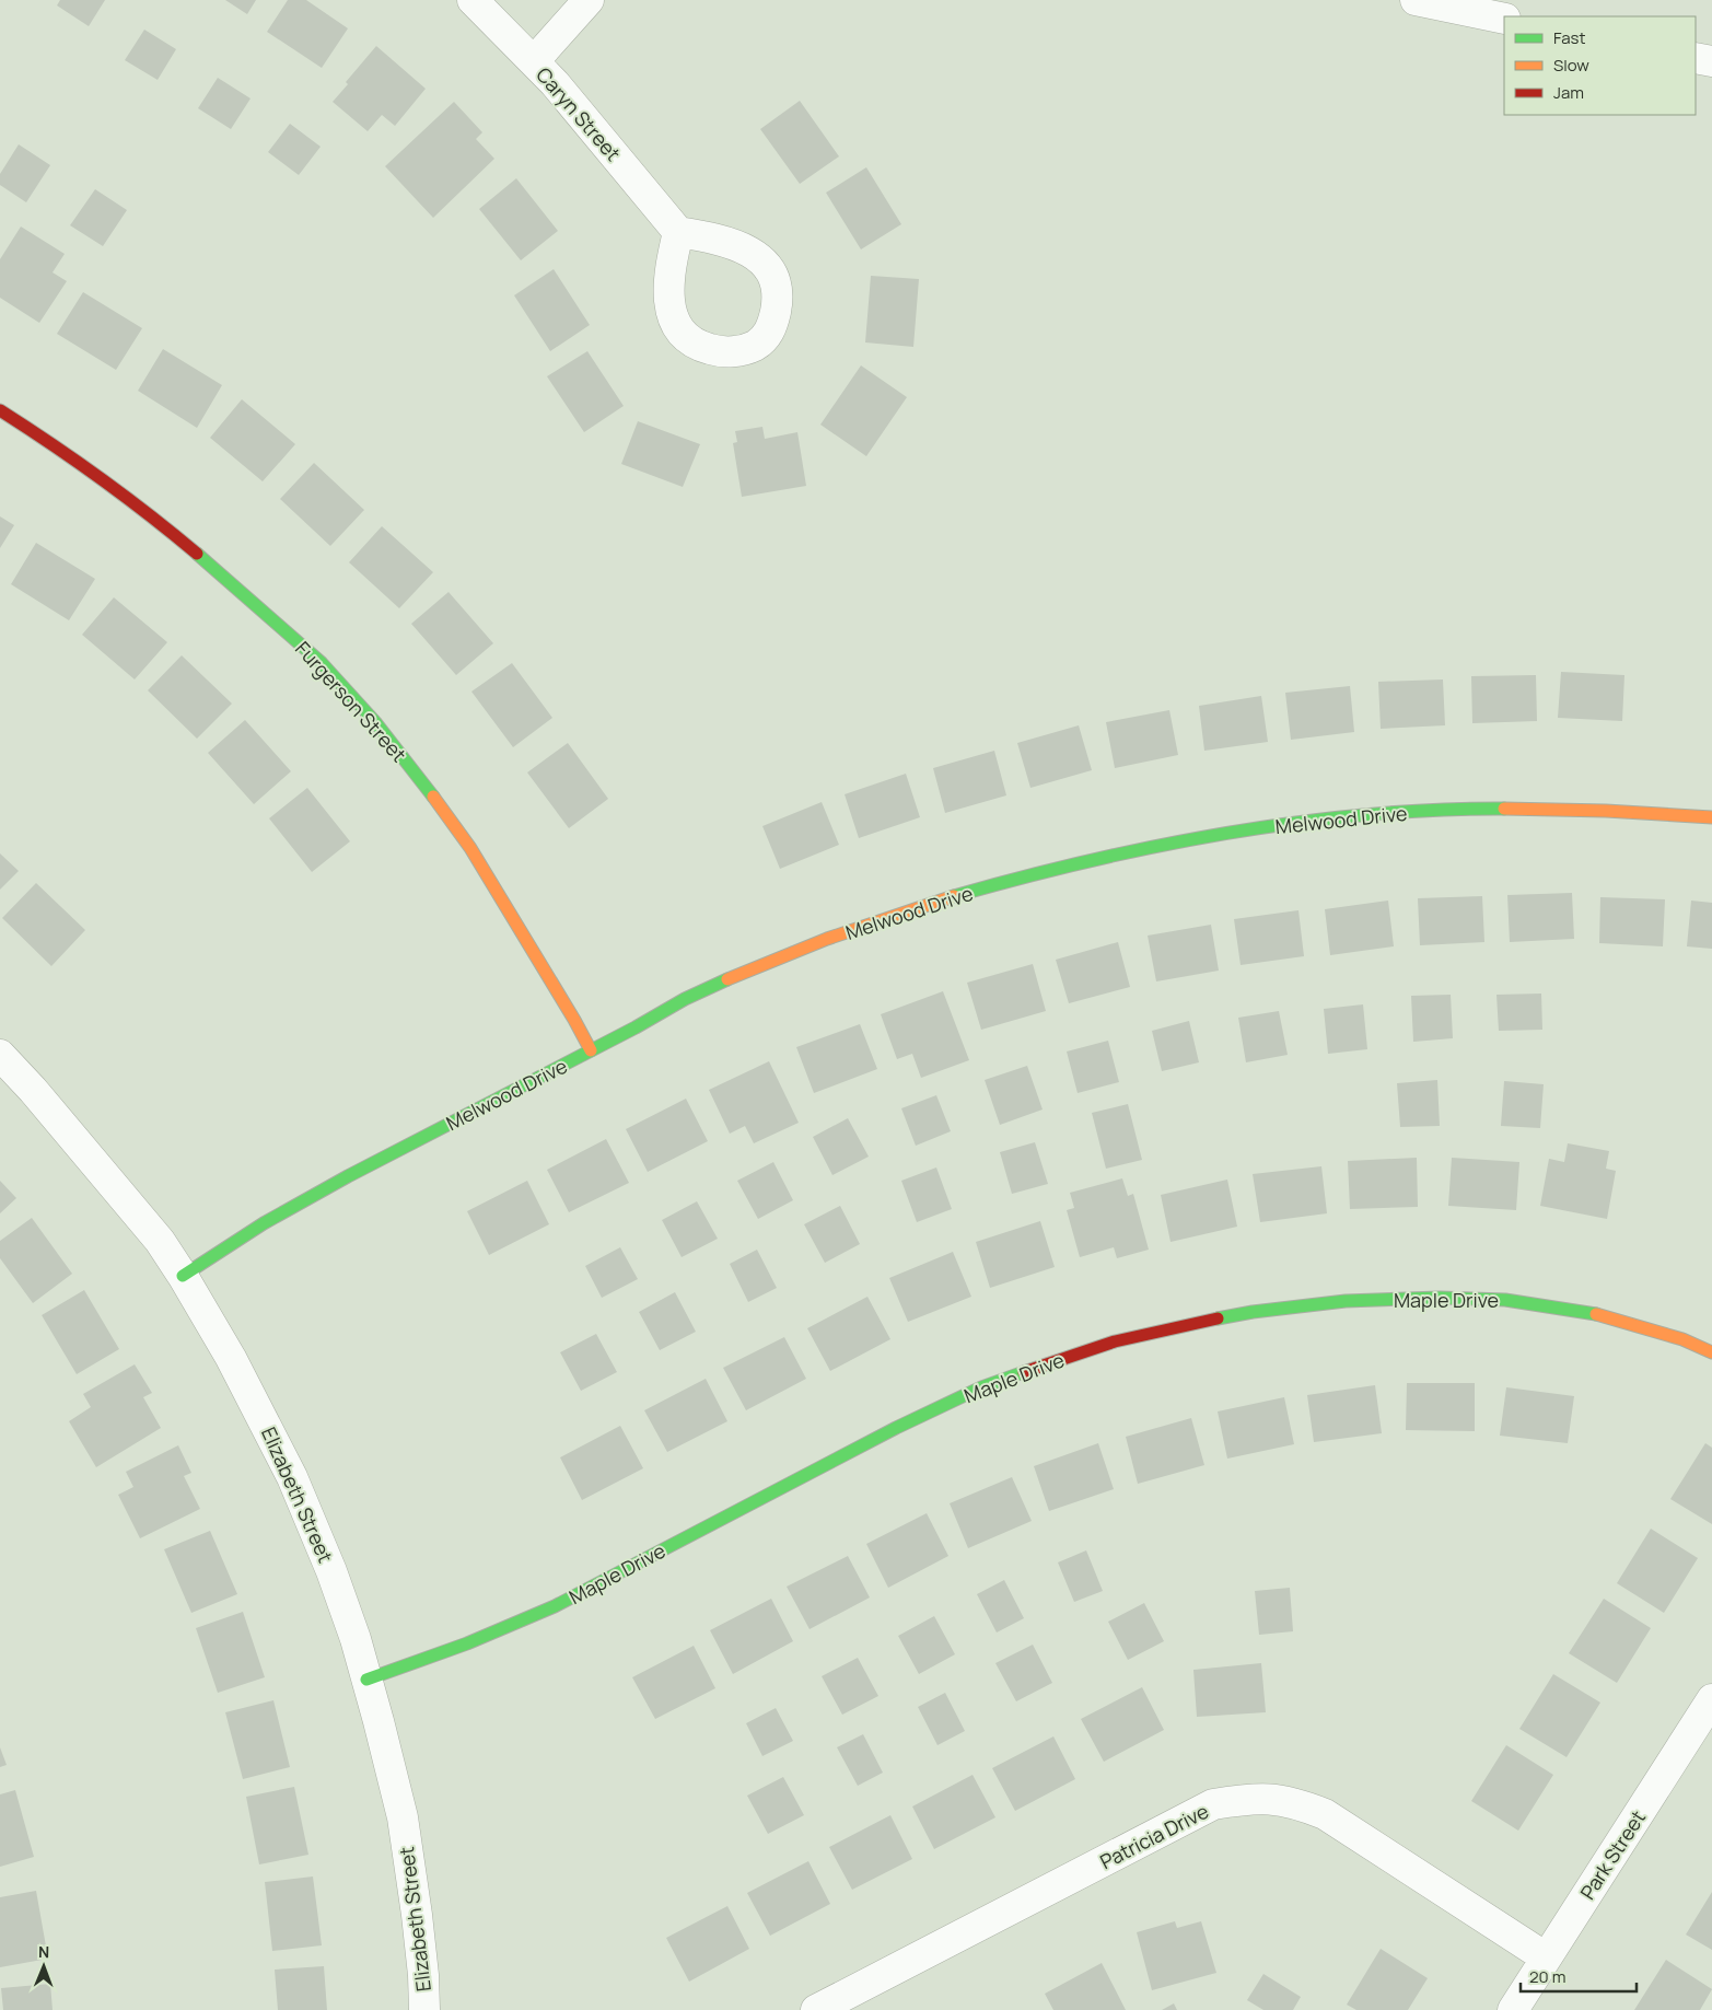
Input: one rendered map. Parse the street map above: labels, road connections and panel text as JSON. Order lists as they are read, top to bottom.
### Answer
{
  "streets": {
    "street": [
      "Caryn Street",
      "Furgerson Street",
      "Melwood Drive",
      "Maple Drive",
      "Elizabeth Street",
      "Patricia Drive",
      "Park Street"
    ]
  },
  "crossings": [
    ["Furgerson Street", "Melwood Drive"],
    ["Melwood Drive", "Elizabeth Street"],
    ["Maple Drive", "Elizabeth Street"],
    ["Patricia Drive", "Park Street"]
  ],
  "legend": ["Fast", "Slow", "Jam"],
  "scale_bar": "20 m",
  "north": "top"
}
